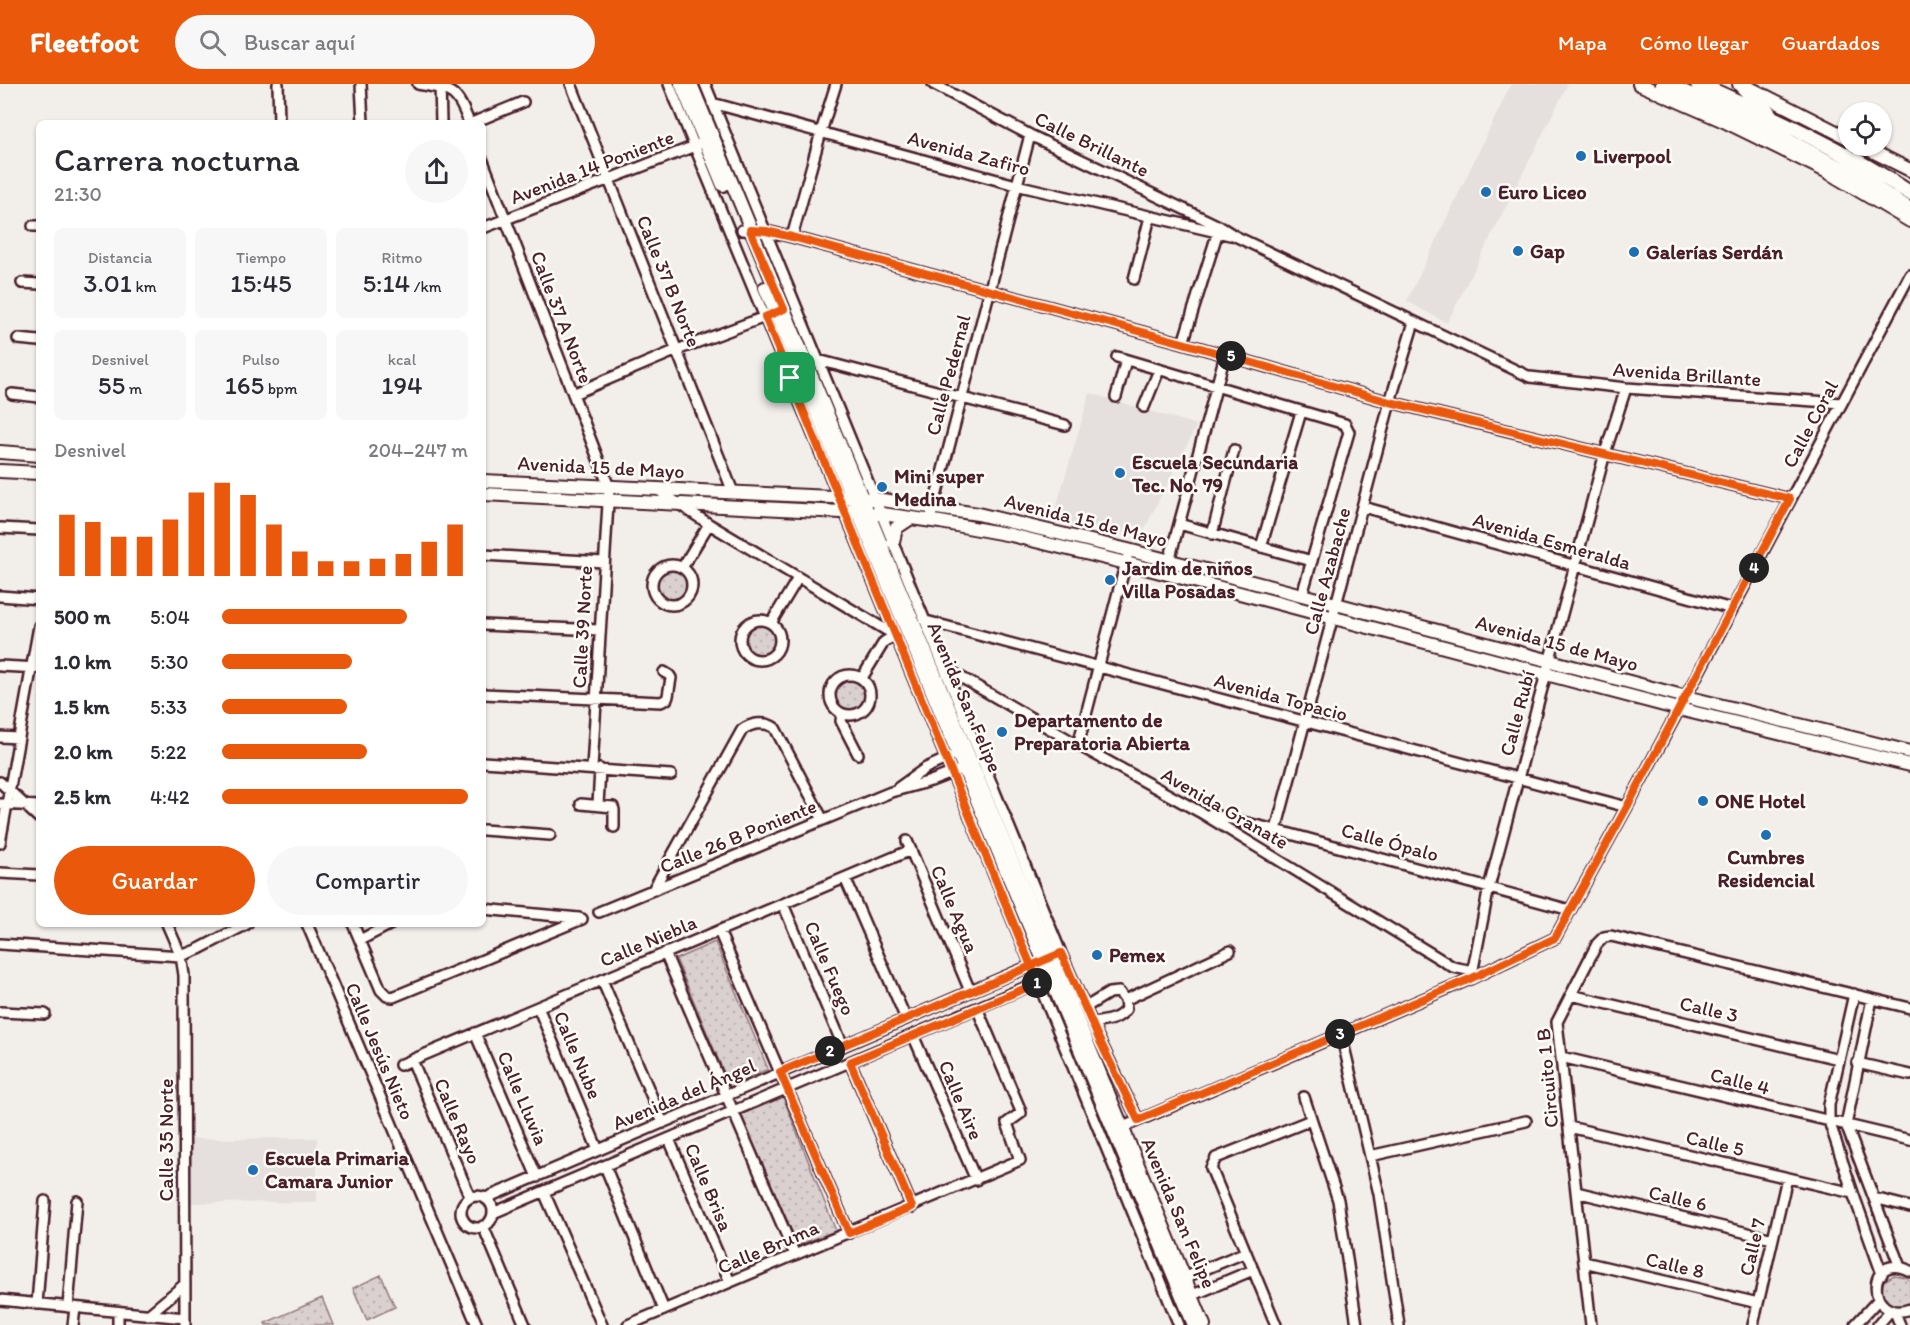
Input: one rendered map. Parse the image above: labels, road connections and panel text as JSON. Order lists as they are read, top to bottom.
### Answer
{
  "streets": {
    "main road": ["Avenida 15 de Mayo", "Avenida San Felipe"],
    "street": [
      "Calle Brillante",
      "Avenida Zafiro",
      "Avenida 14 Poniente",
      "Calle 37 B Norte",
      "Calle 37 A Norte",
      "Avenida Brillante",
      "Calle Pedernal",
      "Calle Coral",
      "Avenida Esmeralda",
      "Calle Azabache",
      "Calle 39 Norte",
      "Avenida Topacio",
      "Calle Rubí",
      "Avenida Granate",
      "Calle 26 B Poniente",
      "Calle Ópalo",
      "Calle Agua",
      "Calle Niebla",
      "Calle Fuego",
      "Calle 3",
      "Calle Jesús Nieto",
      "Calle Nube",
      "Circuito 1 B",
      "Calle 4",
      "Avenida del Ángel",
      "Calle Lluvia",
      "Calle Aire",
      "Calle Rayo",
      "Calle 35 Norte",
      "Calle 5",
      "Calle Brisa",
      "Calle 6",
      "Calle Bruma",
      "Calle 7",
      "Calle 8"
    ]
  },
  "crossings": [
    ["Calle Brillante", "Avenida Zafiro"],
    ["Calle Brillante", "Avenida Brillante"],
    ["Calle Brillante", "Calle Pedernal"],
    ["Calle Brillante", "Calle Azabache"],
    ["Avenida Zafiro", "Calle Pedernal"],
    ["Avenida Zafiro", "Avenida San Felipe"],
    ["Avenida 14 Poniente", "Calle 37 B Norte"],
    ["Avenida 14 Poniente", "Calle 37 A Norte"],
    ["Avenida 14 Poniente", "Avenida San Felipe"],
    ["Calle 37 B Norte", "Avenida 15 de Mayo"],
    ["Calle 37 A Norte", "Avenida 15 de Mayo"],
    ["Calle 37 A Norte", "Calle 39 Norte"],
    ["Avenida Brillante", "Calle Coral"],
    ["Avenida Brillante", "Calle Rubí"],
    ["Calle Pedernal", "Avenida 15 de Mayo"],
    ["Calle Coral", "Avenida 15 de Mayo"],
    ["Calle Coral", "Avenida Esmeralda"],
    ["Calle Coral", "Avenida Topacio"],
    ["Calle Coral", "Calle Rubí"],
    ["Calle Coral", "Avenida Granate"],
    ["Calle Coral", "Calle Ópalo"],
    ["Avenida 15 de Mayo", "Calle Azabache"],
    ["Avenida 15 de Mayo", "Calle 39 Norte"],
    ["Avenida 15 de Mayo", "Avenida San Felipe"],
    ["Avenida 15 de Mayo", "Calle Rubí"],
    ["Avenida 15 de Mayo", "Avenida Granate"],
    ["Avenida Esmeralda", "Calle Azabache"],
    ["Avenida Esmeralda", "Calle Rubí"],
    ["Calle Azabache", "Avenida Topacio"],
    ["Calle Azabache", "Calle Ópalo"],
    ["Avenida San Felipe", "Avenida Topacio"],
    ["Avenida San Felipe", "Avenida Granate"],
    ["Avenida San Felipe", "Calle 26 B Poniente"],
    ["Avenida San Felipe", "Avenida del Ángel"],
    ["Avenida Topacio", "Calle Rubí"],
    ["Calle Rubí", "Avenida Granate"],
    ["Calle Rubí", "Calle Ópalo"],
    ["Avenida Granate", "Calle Ópalo"],
    ["Calle Agua", "Calle Niebla"],
    ["Calle Agua", "Avenida del Ángel"],
    ["Calle Niebla", "Calle Fuego"],
    ["Calle Niebla", "Calle Nube"],
    ["Calle Niebla", "Calle Lluvia"],
    ["Calle Niebla", "Calle Rayo"],
    ["Calle Fuego", "Avenida del Ángel"],
    ["Calle 3", "Circuito 1 B"],
    ["Calle Nube", "Avenida del Ángel"],
    ["Circuito 1 B", "Calle 4"],
    ["Circuito 1 B", "Calle 5"],
    ["Circuito 1 B", "Calle 6"],
    ["Circuito 1 B", "Calle 8"],
    ["Avenida del Ángel", "Calle Lluvia"],
    ["Avenida del Ángel", "Calle Aire"],
    ["Avenida del Ángel", "Calle Rayo"],
    ["Avenida del Ángel", "Calle Brisa"],
    ["Avenida del Ángel", "Calle Bruma"],
    ["Calle Aire", "Calle Bruma"],
    ["Calle 5", "Calle 7"],
    ["Calle Brisa", "Calle Bruma"],
    ["Calle 6", "Calle 7"],
    ["Calle 7", "Calle 8"]
  ],
  "places": [
    "Liverpool",
    "Euro Liceo",
    "Gap",
    "Galerías Serdán",
    "Escuela Secundaria Tec. No. 79",
    "Mini super Medina",
    "Jardin de niños Villa Posadas",
    "Departamento de Preparatoria Abierta",
    "ONE Hotel",
    "Cumbres Residencial",
    "Pemex",
    "Escuela Primaria Camara Junior"
  ],
  "page": {
    "header": "Fleetfoot",
    "search": "Buscar aquí",
    "nav": ["Mapa", "Cómo llegar", "Guardados"],
    "heading": ["Carrera nocturna", "21:30"],
    "stats": [
      ["Distancia", "3.01 km"],
      ["Tiempo", "15:45"],
      ["Ritmo", "5:14 /km"],
      ["Desnivel", "55 m"],
      ["Pulso", "165 bpm"],
      ["kcal", "194"]
    ],
    "pins": [
      "5",
      "4",
      "1",
      "3",
      "2"
    ],
    "chart": ["Desnivel", "204–247 m"],
    "list": [
      {
        "name": "500 m",
        "note": "5:04"
      },
      {
        "name": "1.0 km",
        "note": "5:30"
      },
      {
        "name": "1.5 km",
        "note": "5:33"
      },
      {
        "name": "2.0 km",
        "note": "5:22"
      },
      {
        "name": "2.5 km",
        "note": "4:42"
      }
    ],
    "buttons": ["Guardar", "Compartir"]
  }
}
